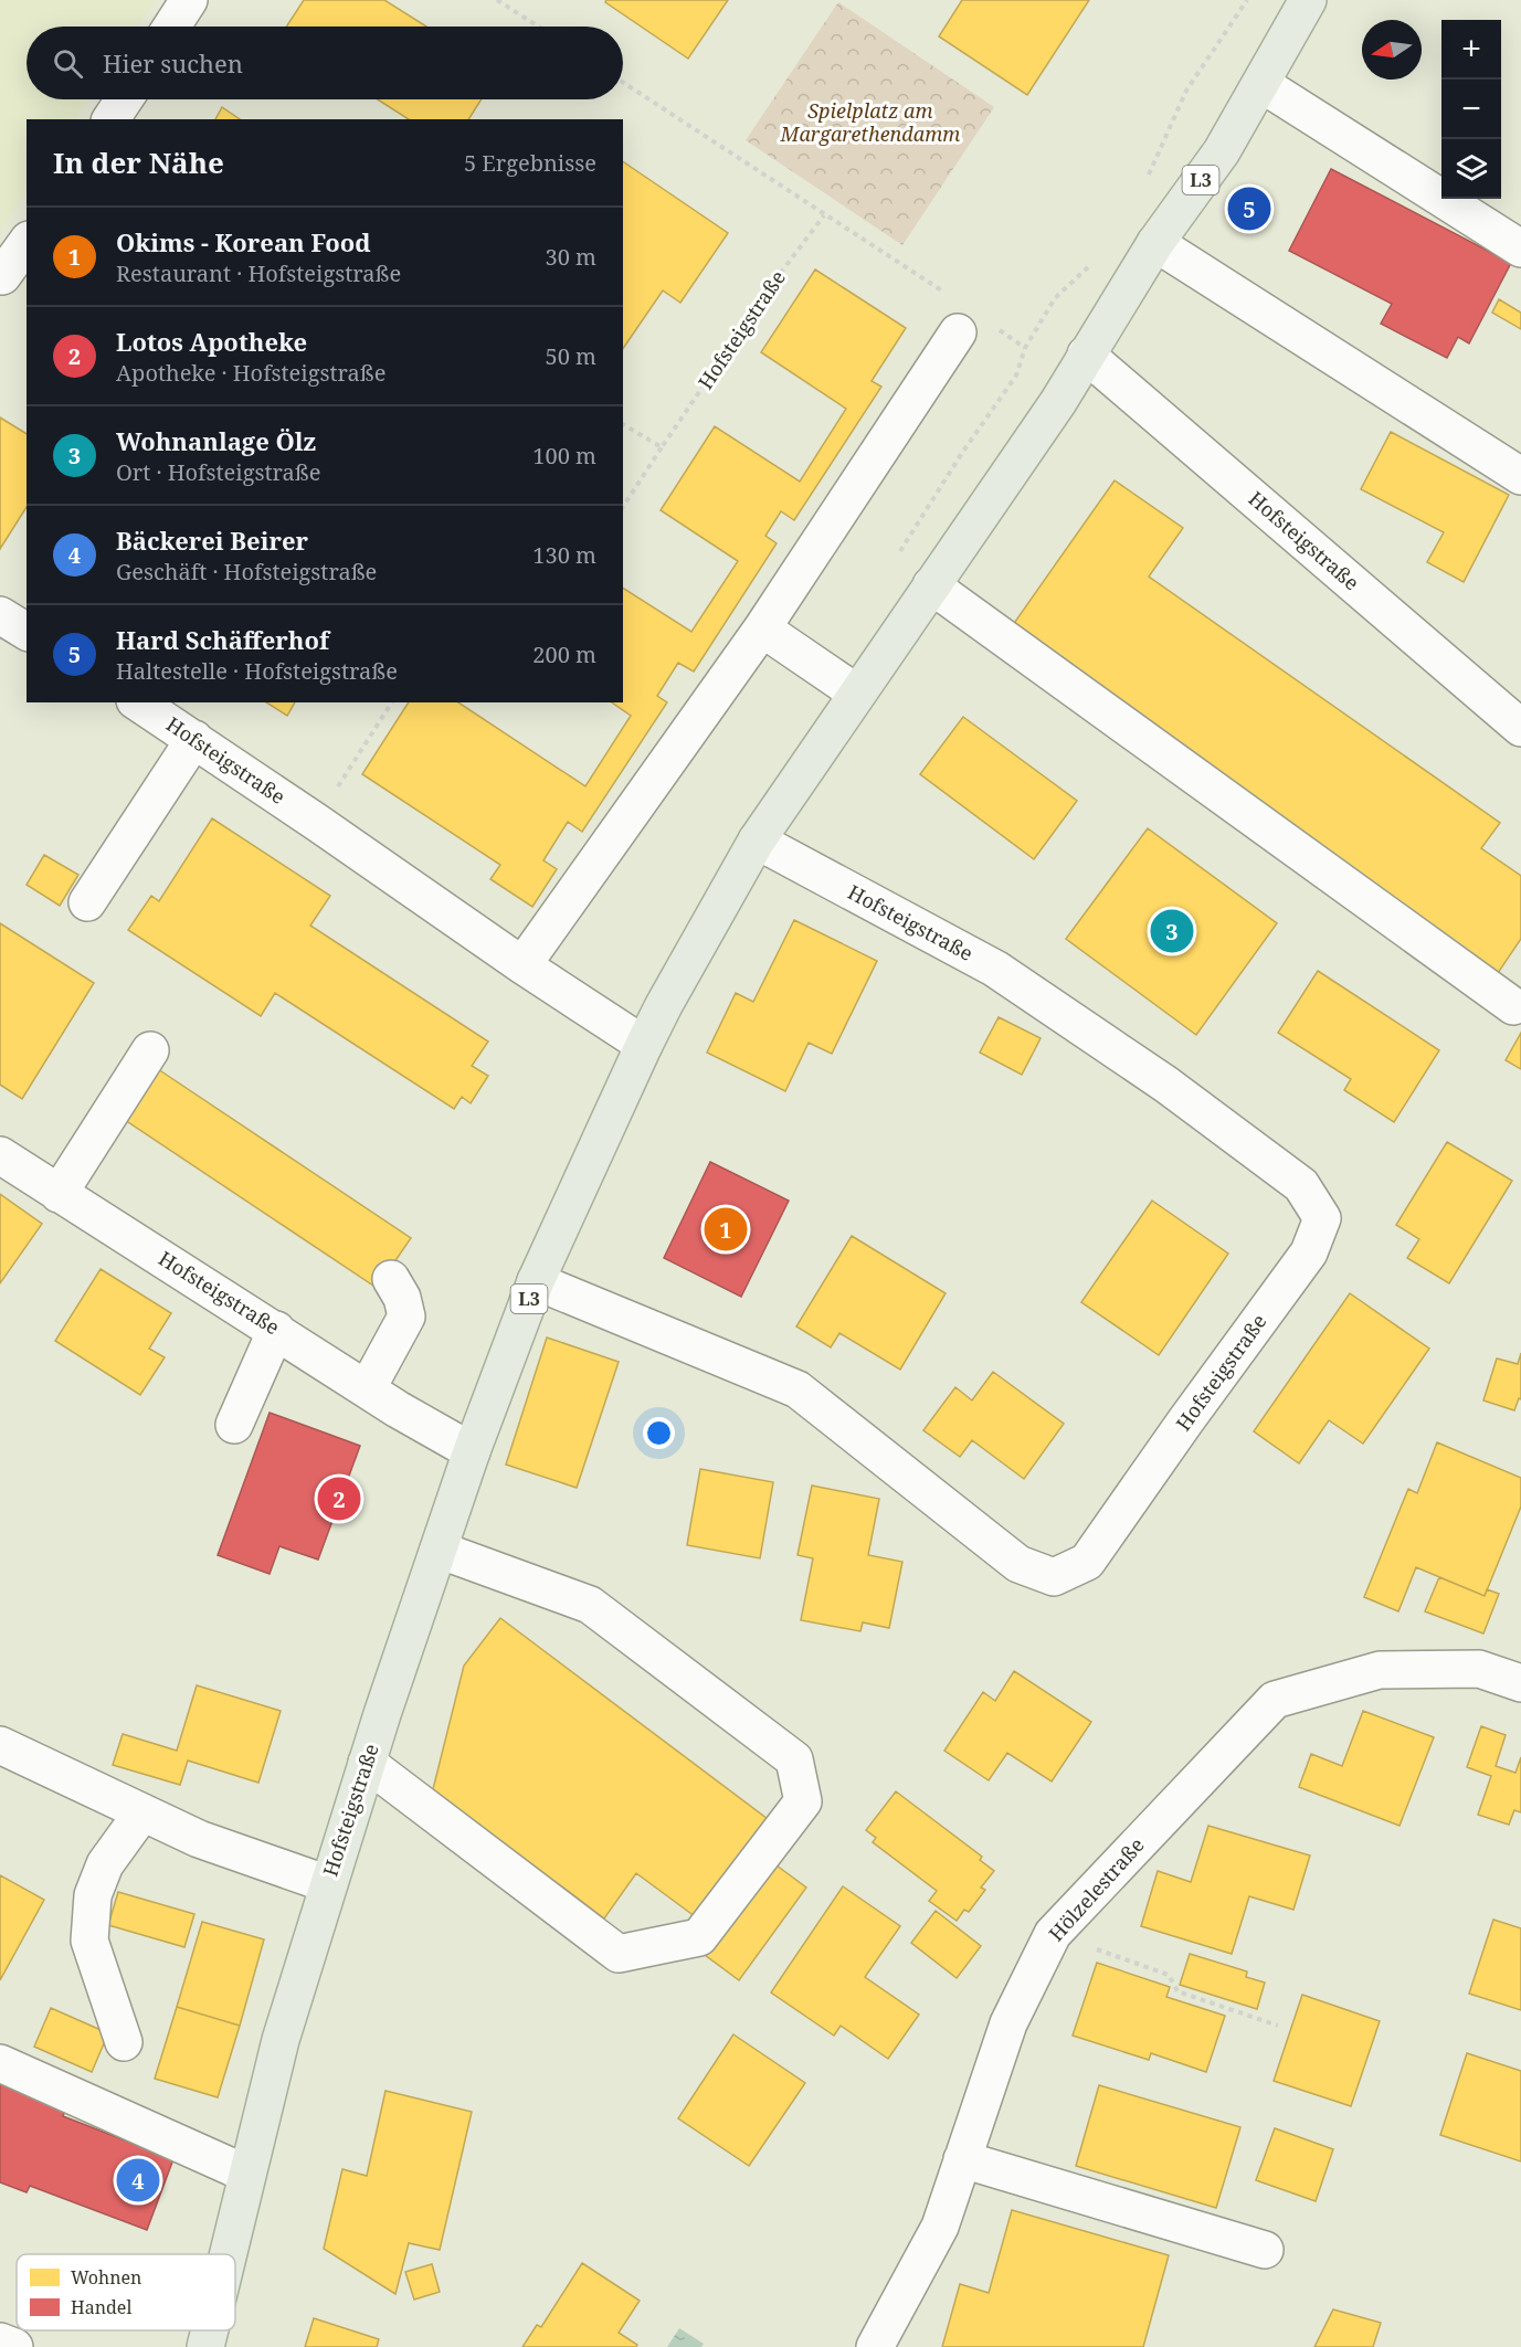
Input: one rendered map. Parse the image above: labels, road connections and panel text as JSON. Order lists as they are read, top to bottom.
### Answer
{
  "streets": {
    "main road": ["L3", "Hofsteigstraße"],
    "street": ["Hölzelestraße"]
  },
  "parks": ["Spielplatz am Margarethendamm"],
  "legend": ["Wohnen", "Handel"],
  "north": "left",
  "page": {
    "map_buttons": ["+", "−"],
    "search": "Hier suchen",
    "heading": ["In der Nähe", "5 Ergebnisse"],
    "pins": [
      "5",
      "3",
      "1",
      "2",
      "4"
    ],
    "list": [
      {
        "mark": "1",
        "name": "Okims - Korean Food",
        "note": "Restaurant · Hofsteigstraße",
        "value": "30 m"
      },
      {
        "mark": "2",
        "name": "Lotos Apotheke",
        "note": "Apotheke · Hofsteigstraße",
        "value": "50 m"
      },
      {
        "mark": "3",
        "name": "Wohnanlage Ölz",
        "note": "Ort · Hofsteigstraße",
        "value": "100 m"
      },
      {
        "mark": "4",
        "name": "Bäckerei Beirer",
        "note": "Geschäft · Hofsteigstraße",
        "value": "130 m"
      },
      {
        "mark": "5",
        "name": "Hard Schäfferhof",
        "note": "Haltestelle · Hofsteigstraße",
        "value": "200 m"
      }
    ]
  }
}
